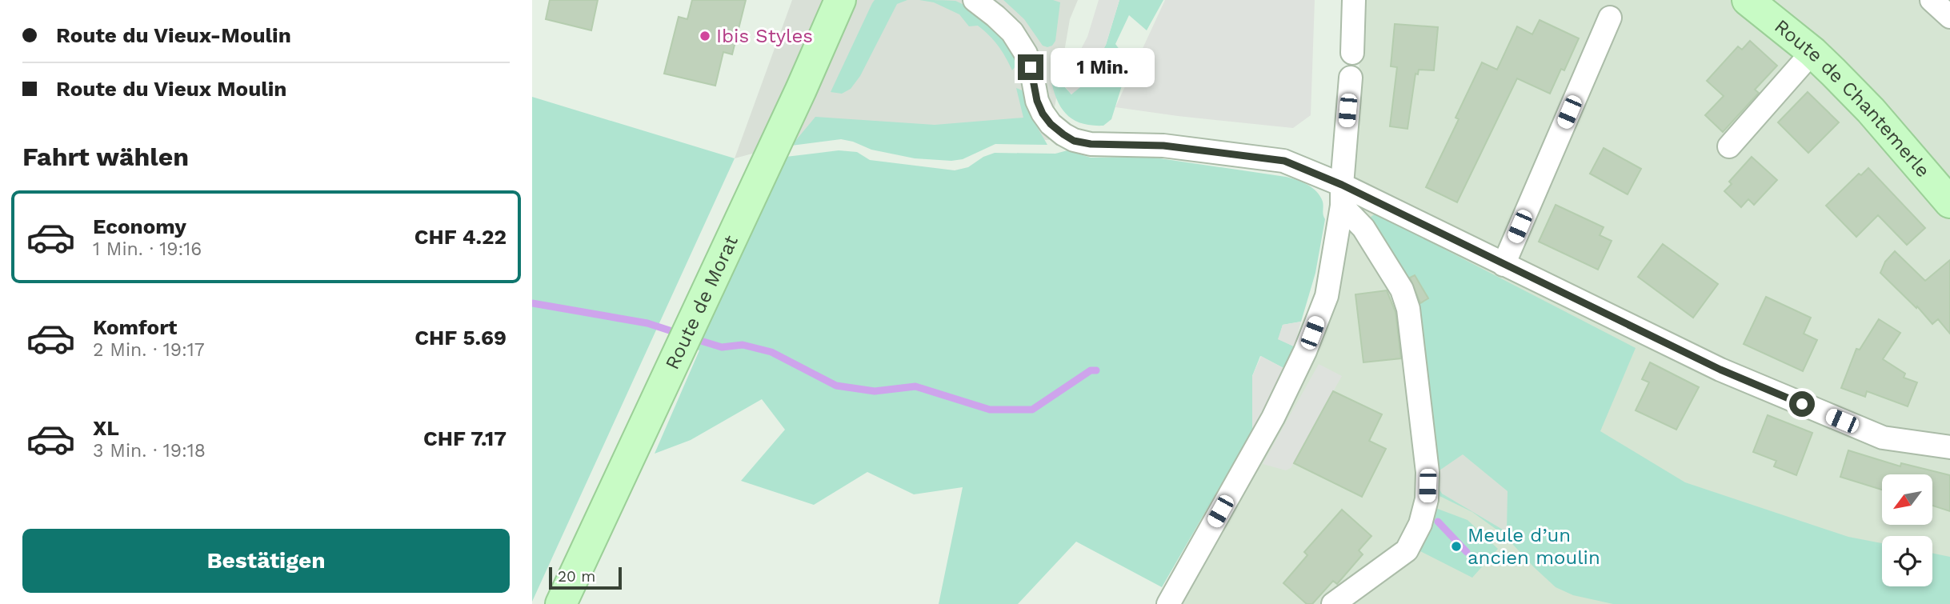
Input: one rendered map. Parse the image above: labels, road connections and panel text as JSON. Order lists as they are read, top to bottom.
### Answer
{
  "streets": {
    "main road": ["Route de Chantemerle", "Route de Morat"]
  },
  "places": ["Ibis Styles", "Meule d’un ancien moulin"],
  "scale_bar": "20 m",
  "north": "bottom left",
  "page": {
    "banner": ["Route du Vieux-Moulin", "Route du Vieux Moulin"],
    "bubble": "1 Min.",
    "heading": "Fahrt wählen",
    "list": [
      {
        "name": "Economy",
        "note": "1 Min. · 19:16",
        "value": "CHF 4.22"
      },
      {
        "name": "Komfort",
        "note": "2 Min. · 19:17",
        "value": "CHF 5.69"
      },
      {
        "name": "XL",
        "note": "3 Min. · 19:18",
        "value": "CHF 7.17"
      }
    ],
    "buttons": "Bestätigen",
    "scale": "20 m"
  }
}
